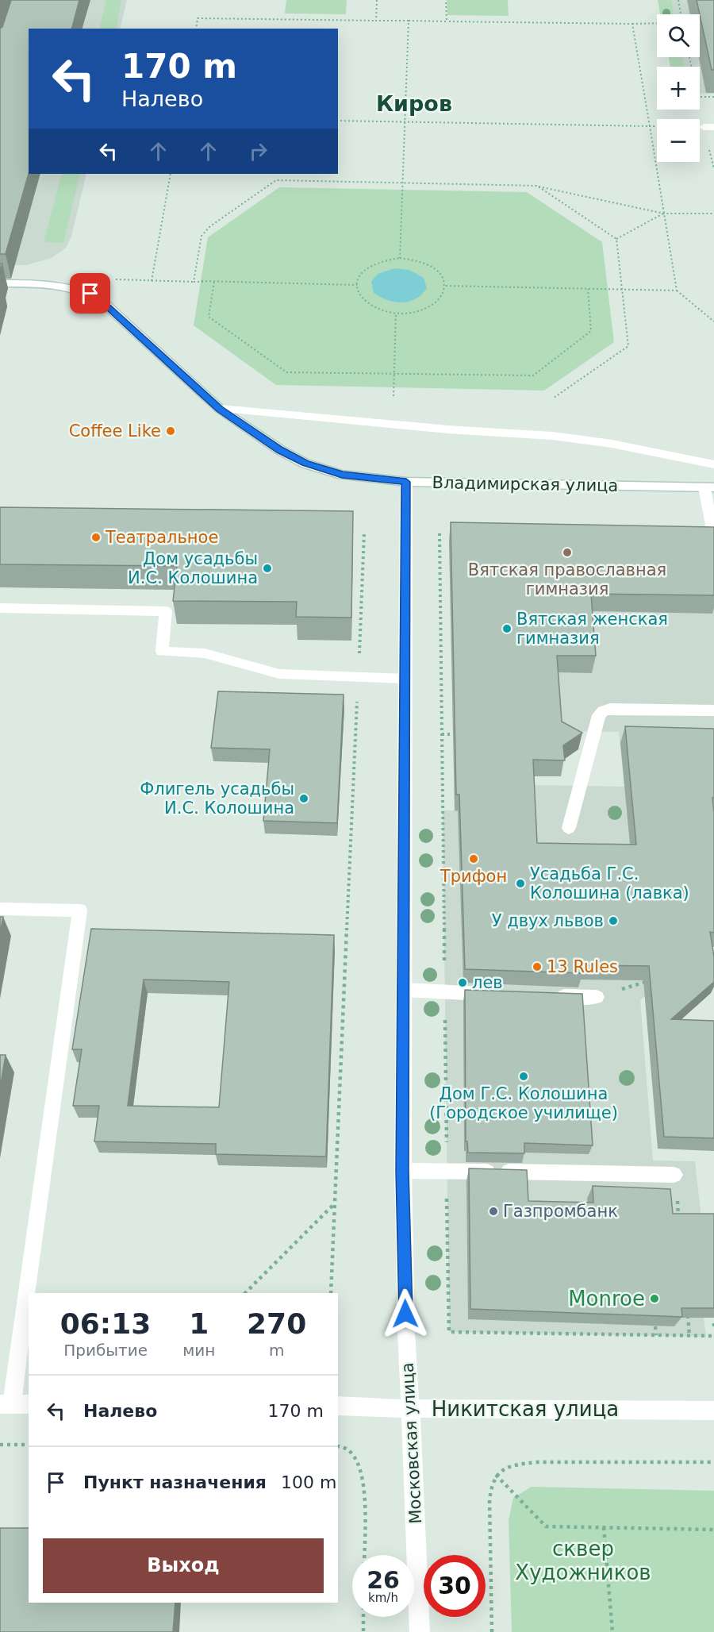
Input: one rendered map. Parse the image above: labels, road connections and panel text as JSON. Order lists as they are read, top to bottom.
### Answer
{
  "streets": {
    "street": ["Владимирская улица", "Никитская улица", "Московская улица"]
  },
  "crossings": [
    ["Владимирская улица", "Московская улица"],
    ["Никитская улица", "Московская улица"]
  ],
  "districts": ["Киров"],
  "parks": ["сквер Художников"],
  "places": [
    "Coffee Like",
    "Театральное",
    "Вятская православная гимназия",
    "Дом усадьбы И.С. Колошина",
    "Вятская женская гимназия",
    "Флигель усадьбы И.С. Колошина",
    "Трифон",
    "Усадьба Г.С. Колошина (лавка)",
    "У двух львов",
    "13 Rules",
    "лев",
    "Дом Г.С. Колошина (Городское училище)",
    "Газпромбанк",
    "Monroe"
  ],
  "page": {
    "map_buttons": ["+", "−"],
    "turn": ["170 m", "Налево"],
    "eta": [
      "06:13",
      "Прибытие",
      "1",
      "мин",
      "270",
      "m"
    ],
    "list": [
      {
        "name": "Налево",
        "value": "170 m"
      },
      {
        "name": "Пункт назначения",
        "value": "100 m"
      }
    ],
    "buttons": "Выход",
    "speed": "26 km/h",
    "limit": "30"
  }
}
